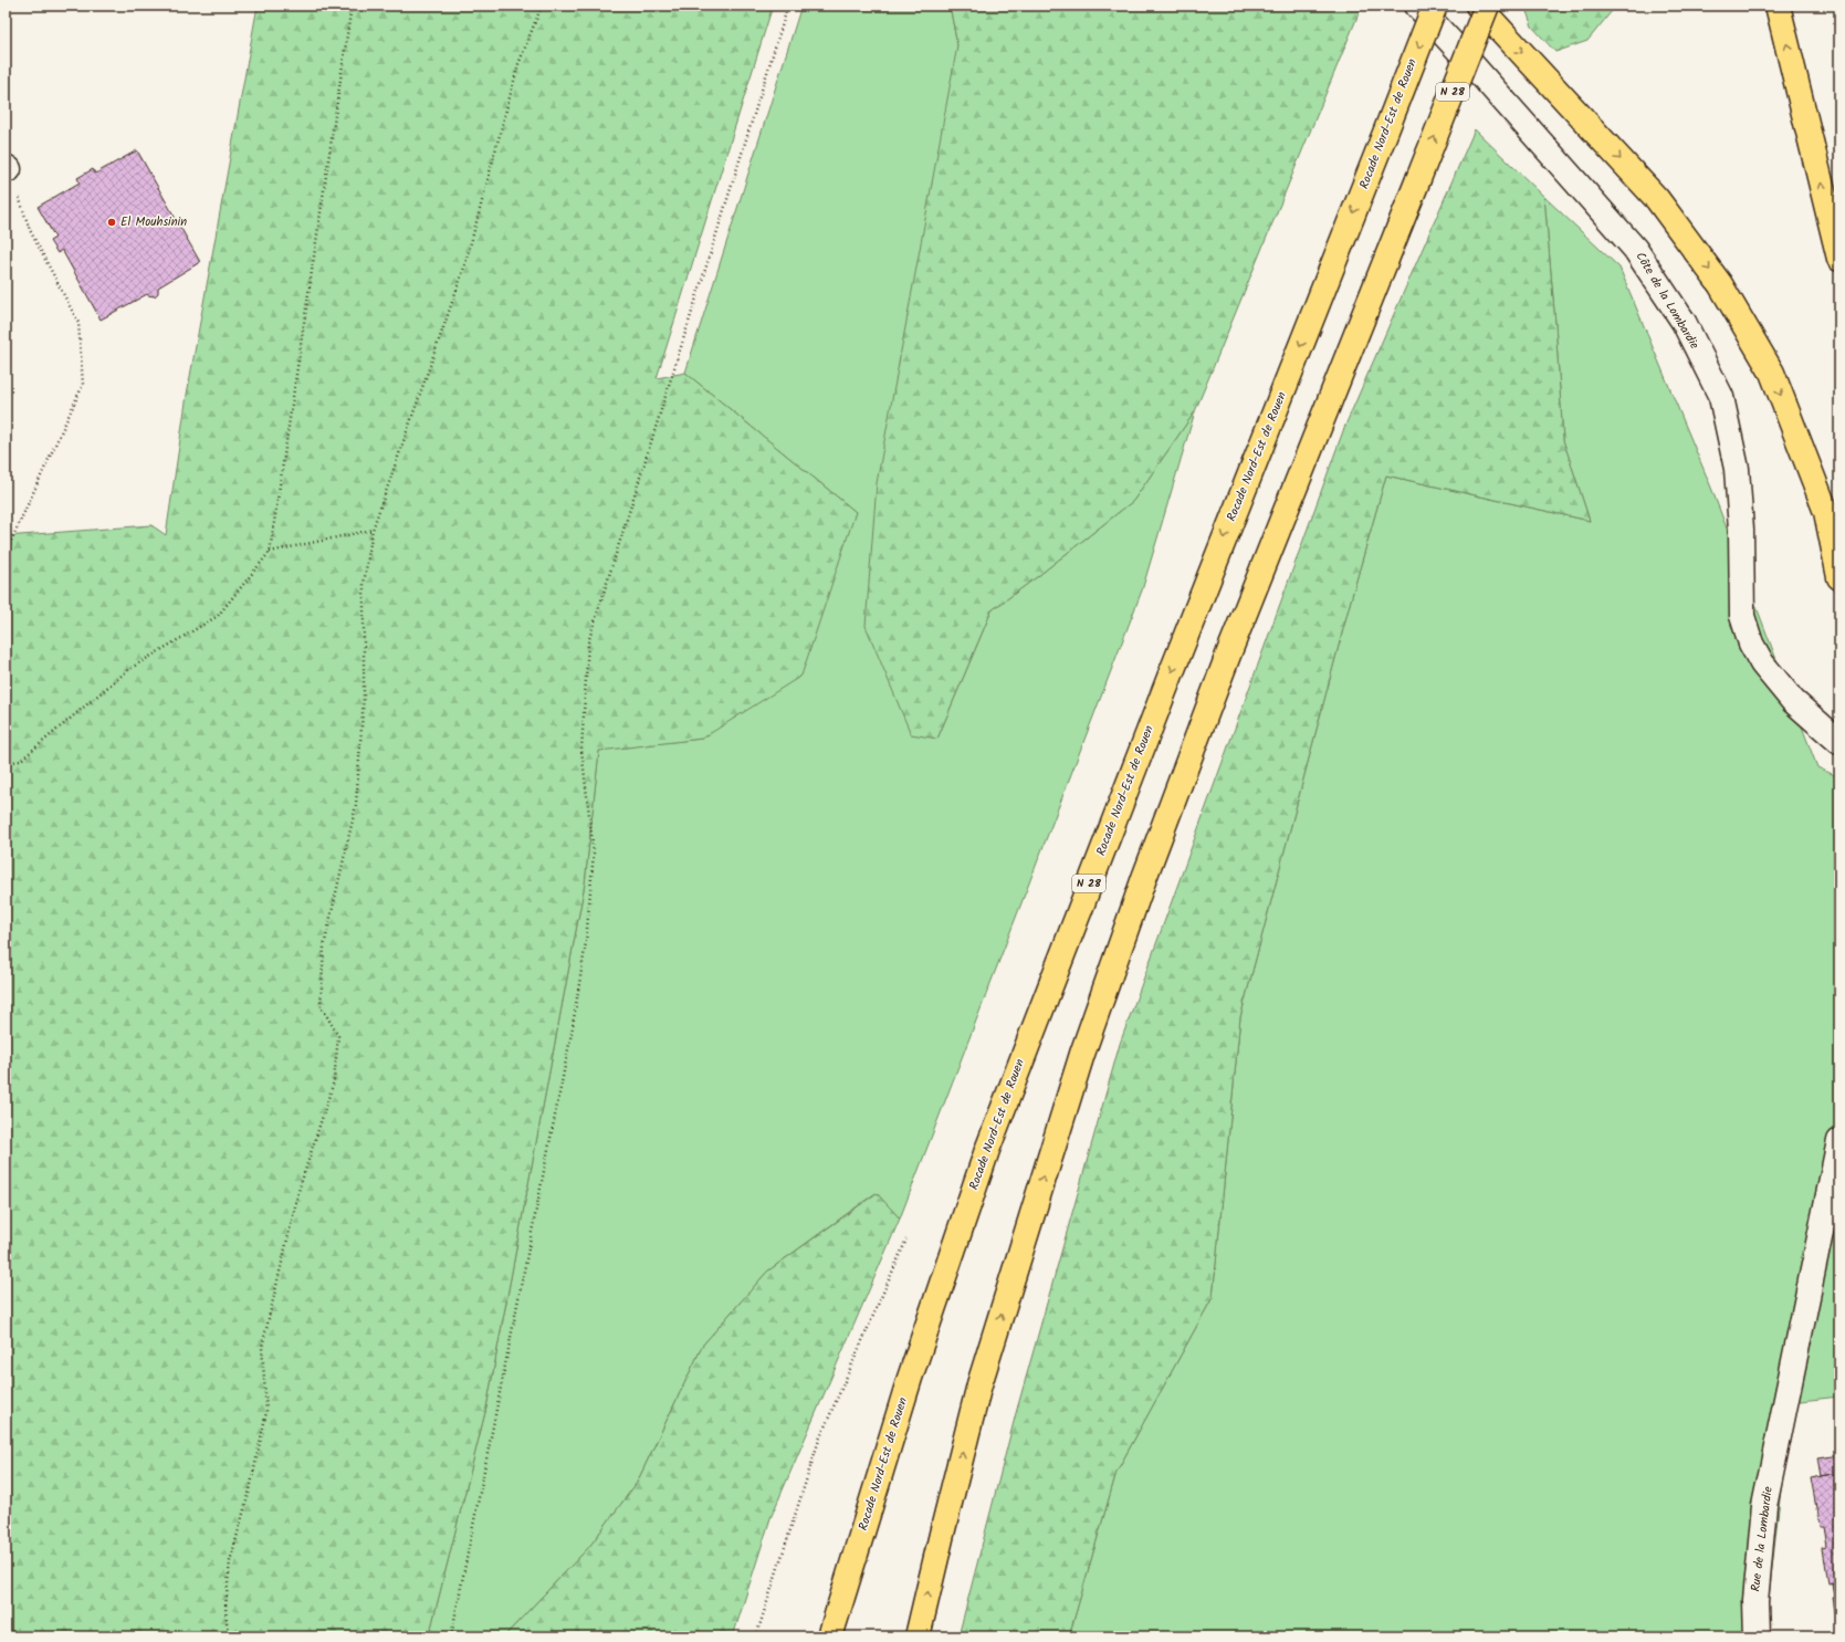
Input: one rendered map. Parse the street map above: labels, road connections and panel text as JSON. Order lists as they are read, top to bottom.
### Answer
{
  "streets": {
    "highway": ["N 28", "Rocade Nord-Est de Rouen"],
    "main road": ["Côte de la Lombardie", "Rue de la Lombardie"]
  },
  "places": ["El Mouhsinin"]
}
